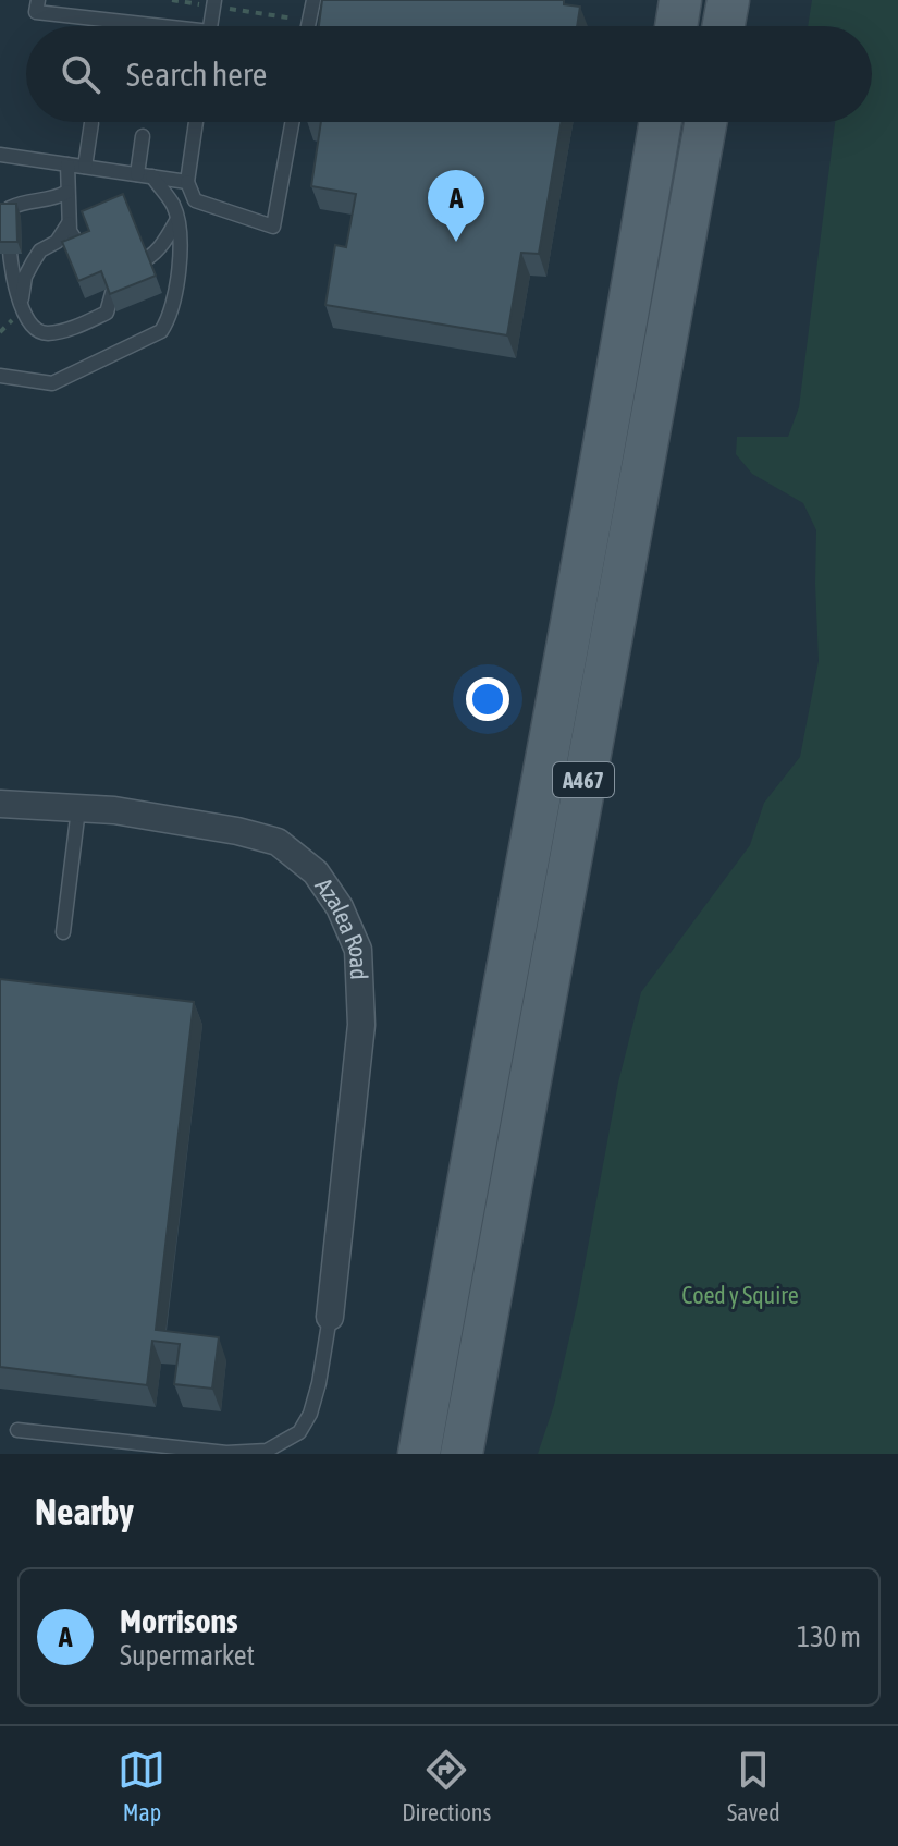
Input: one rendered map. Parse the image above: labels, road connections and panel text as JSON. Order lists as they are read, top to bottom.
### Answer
{
  "streets": {
    "main road": ["A467"],
    "street": ["Azalea Road"]
  },
  "parks": ["Coed y Squire"],
  "page": {
    "search": "Search here",
    "pins": "A",
    "heading": "Nearby",
    "list": [
      {
        "mark": "A",
        "name": "Morrisons",
        "note": "Supermarket",
        "value": "130 m"
      }
    ],
    "nav": ["Map", "Directions", "Saved"]
  }
}
